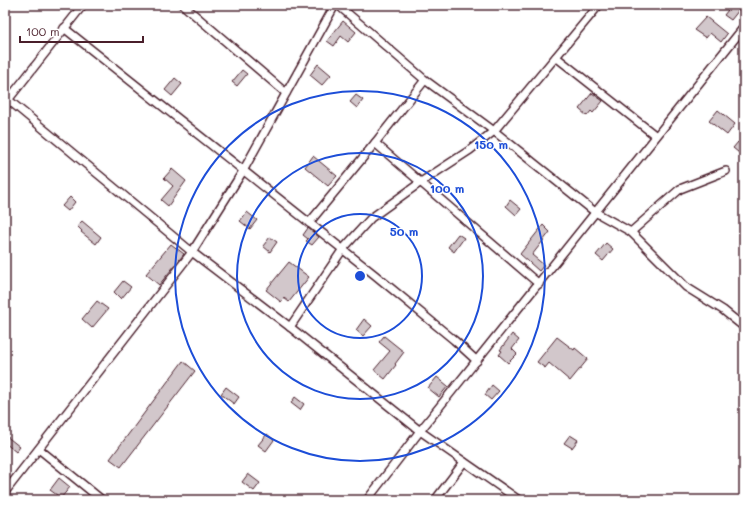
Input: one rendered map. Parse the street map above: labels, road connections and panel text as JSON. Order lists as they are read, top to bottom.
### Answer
{
  "scale_bar": "100 m",
  "rings": ["150 m", "100 m", "50 m"]
}
